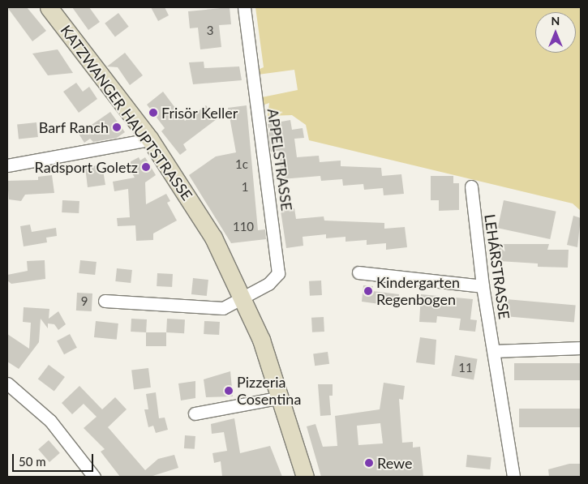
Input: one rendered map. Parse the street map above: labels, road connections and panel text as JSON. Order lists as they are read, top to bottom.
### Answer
{
  "streets": {
    "main road": ["KATZWANGER HAUPTSTRASSE"],
    "street": ["APPELSTRASSE", "LEHÁRSTRASSE"]
  },
  "crossings": [
    ["KATZWANGER HAUPTSTRASSE", "APPELSTRASSE"]
  ],
  "places": [
    "Frisör Keller",
    "Barf Ranch",
    "Radsport Goletz",
    "Kindergarten Regenbogen",
    "Pizzeria Cosentina",
    "Rewe"
  ],
  "house_numbers": [
    "3",
    "1c",
    "1",
    "110",
    "9",
    "11"
  ],
  "scale_bar": "50 m",
  "north": "top"
}
